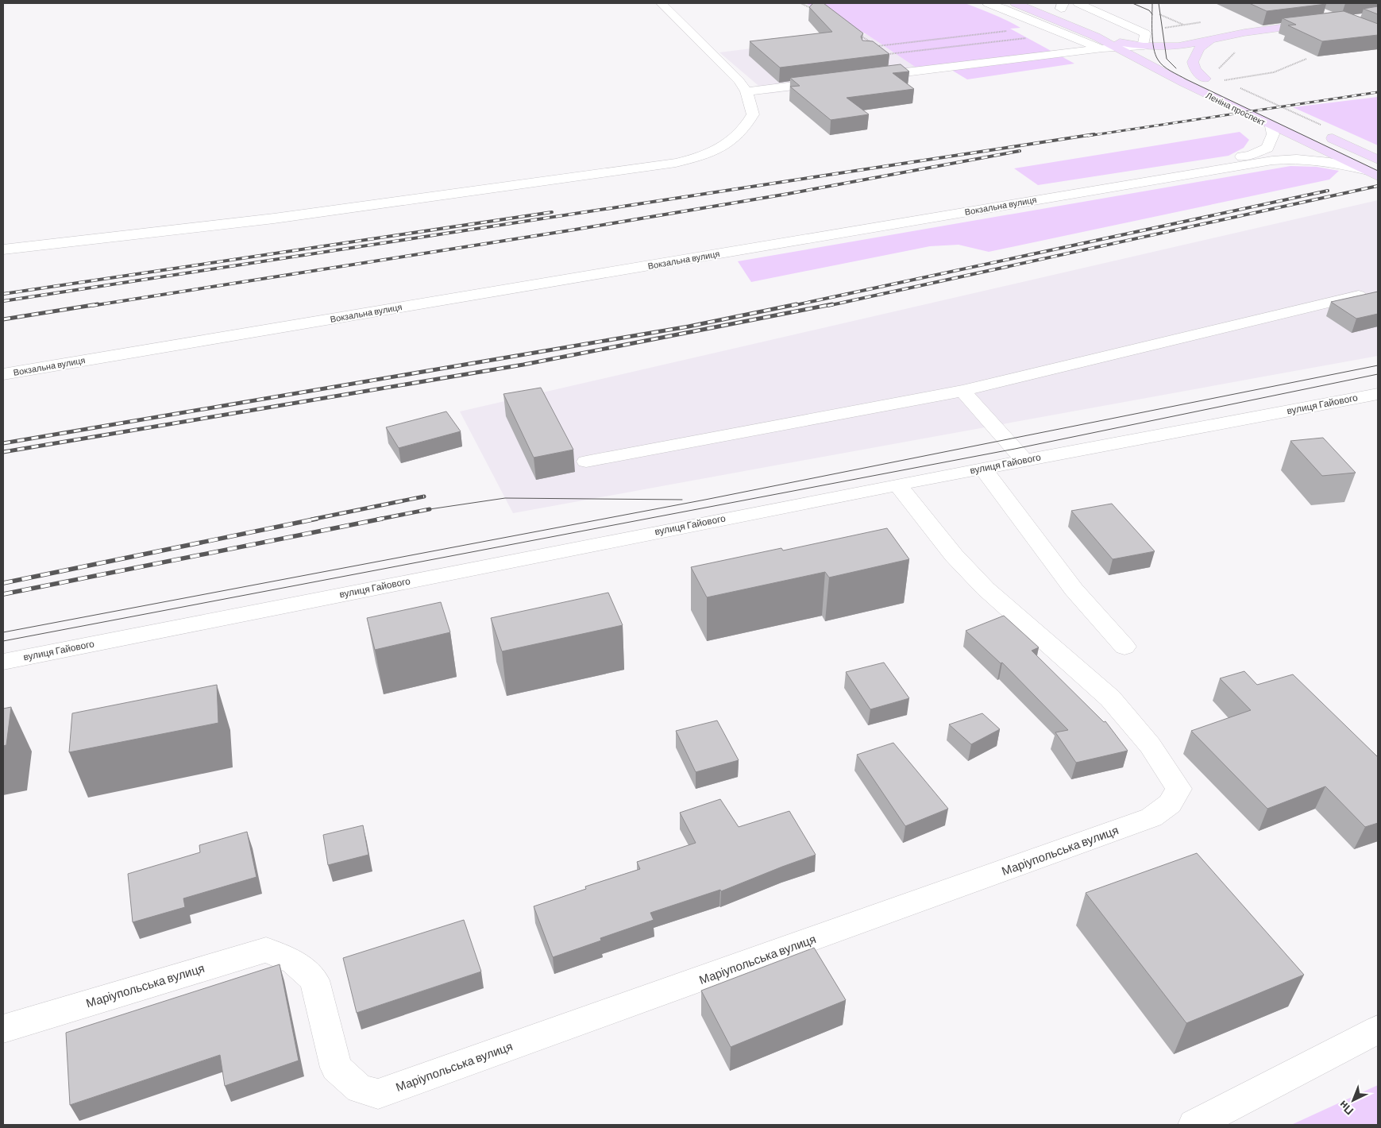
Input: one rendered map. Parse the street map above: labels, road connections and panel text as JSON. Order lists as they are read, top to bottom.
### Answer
{
  "streets": {
    "main road": ["Леніна проспект"],
    "street": ["Вокзальна вулиця", "вулиця Гайового", "Маріупольська вулиця"]
  },
  "crossings": [
    ["Леніна проспект", "Вокзальна вулиця"],
    ["вулиця Гайового", "Маріупольська вулиця"]
  ],
  "north": "bottom left"
}
